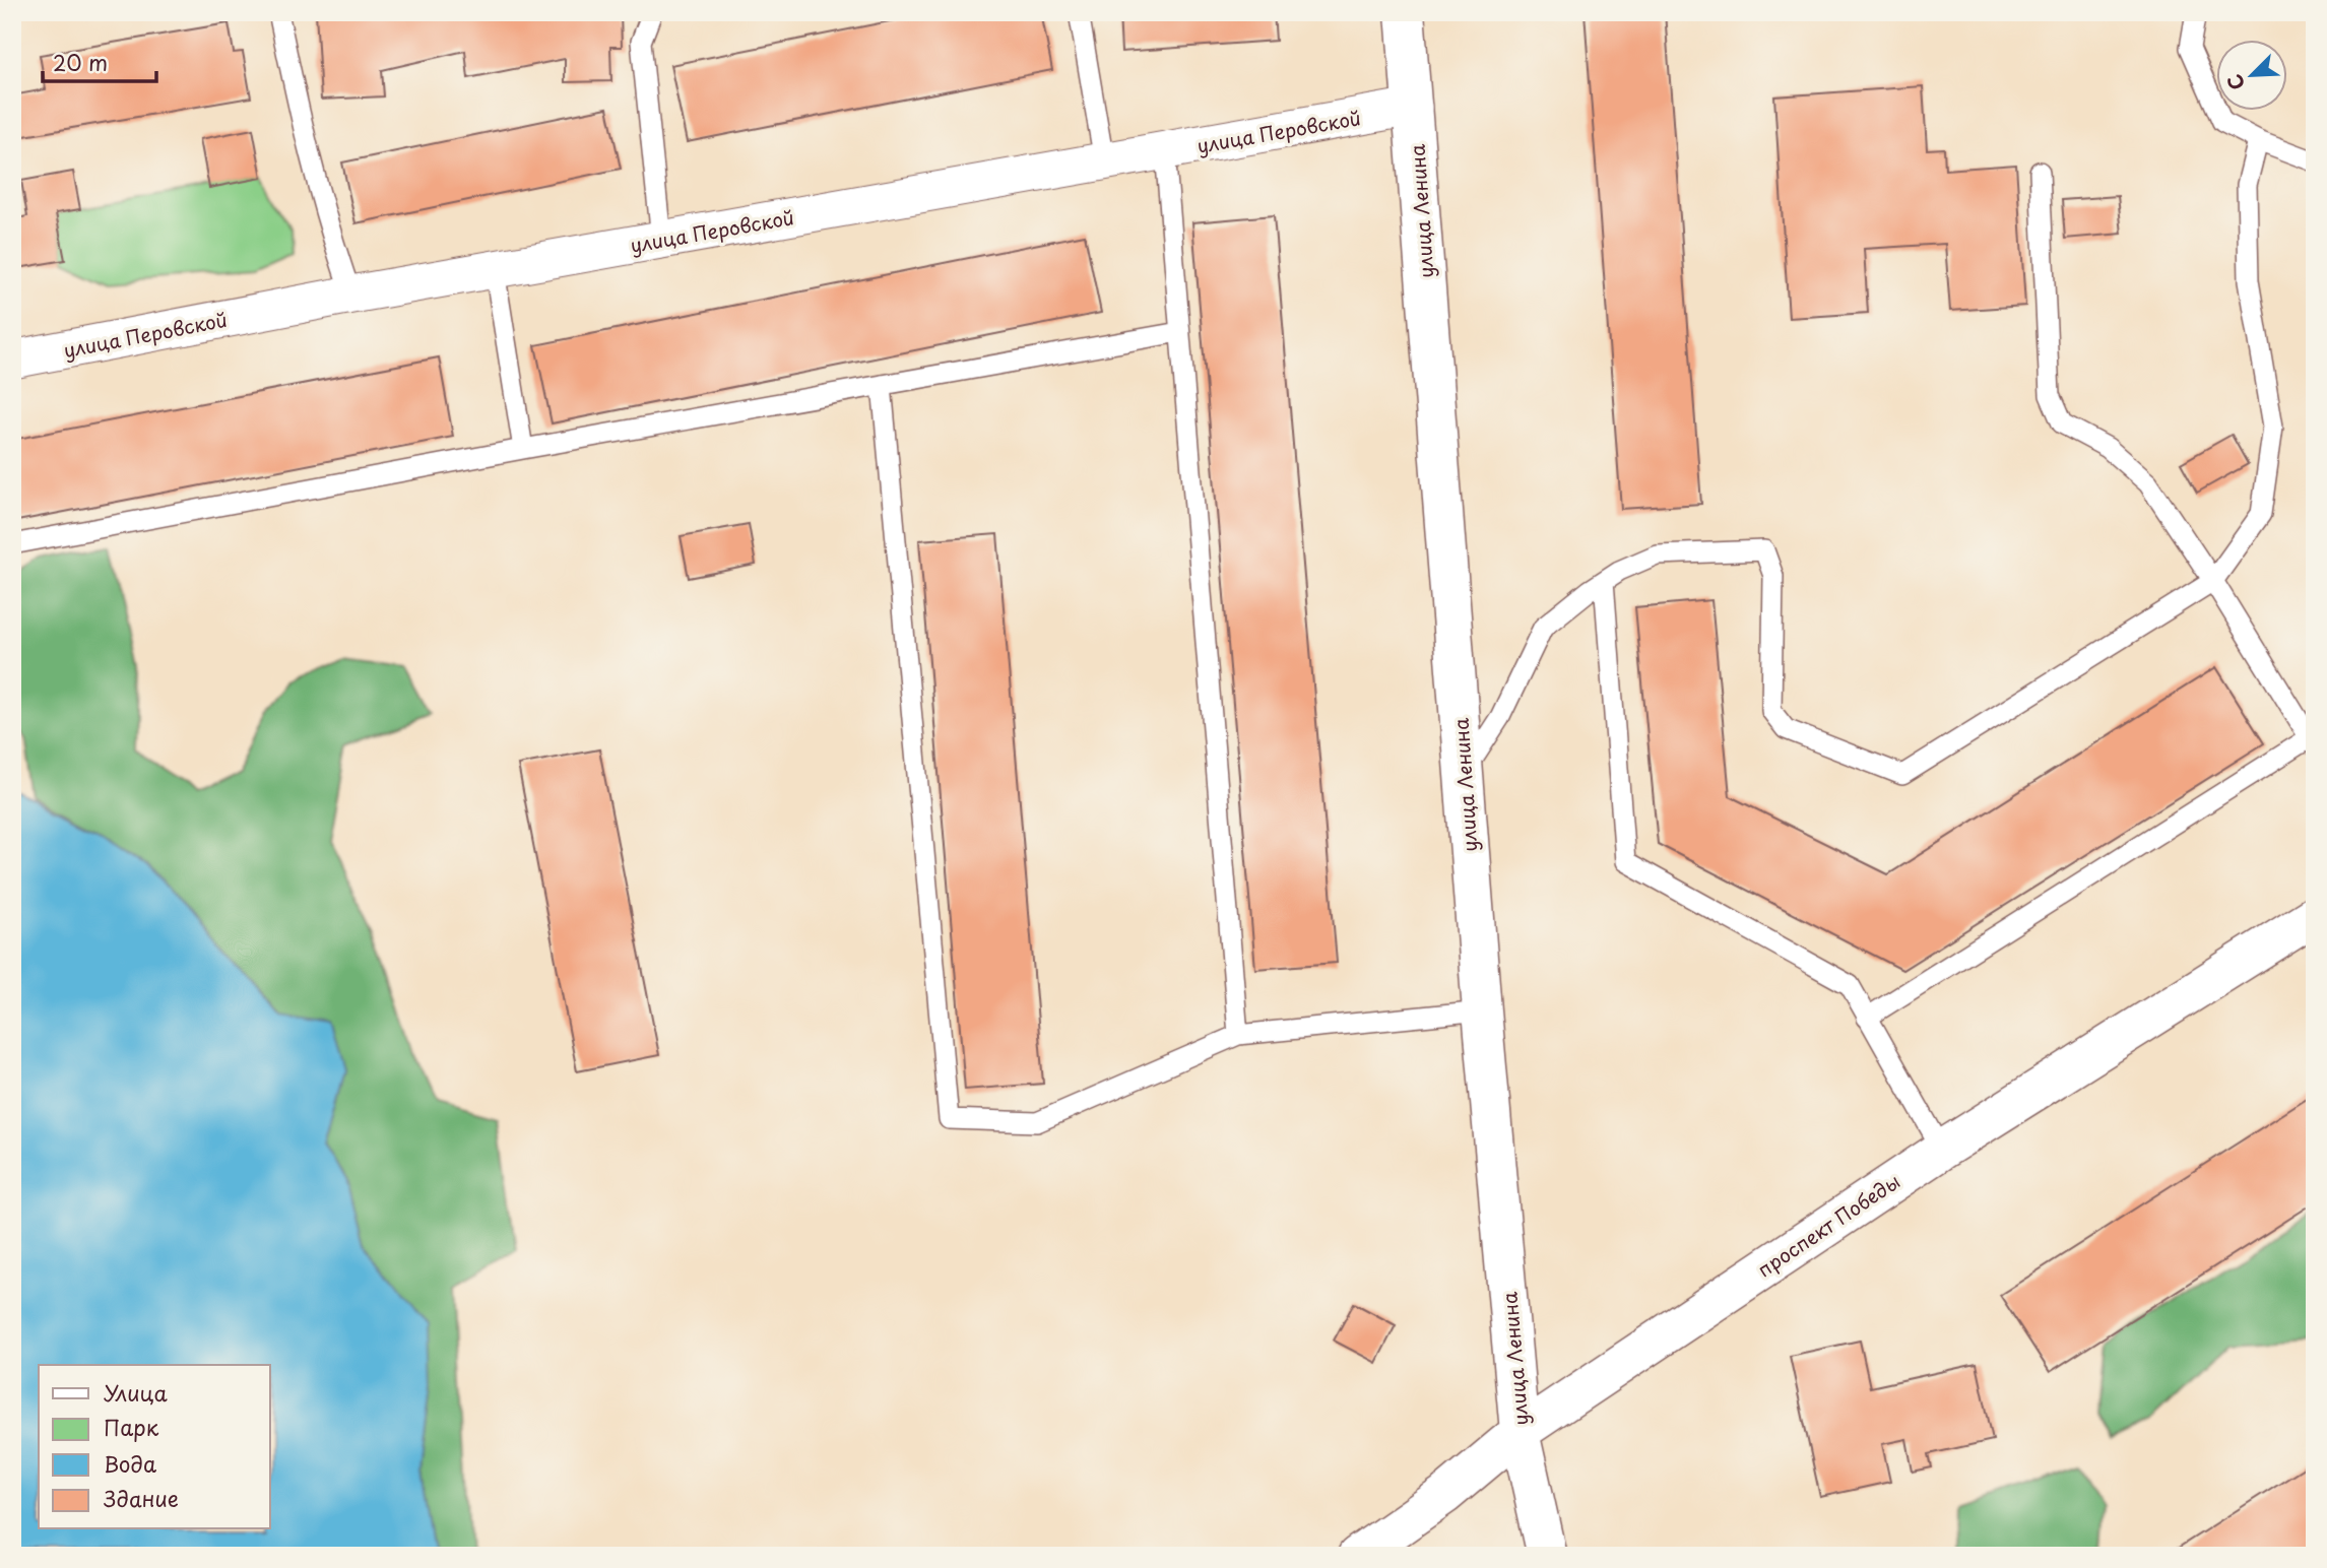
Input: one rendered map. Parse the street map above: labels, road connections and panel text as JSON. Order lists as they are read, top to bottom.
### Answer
{
  "streets": {
    "street": ["улица Перовской", "улица Ленина", "проспект Победы"]
  },
  "crossings": [
    ["улица Перовской", "улица Ленина"],
    ["улица Ленина", "проспект Победы"]
  ],
  "legend": [
    "Улица",
    "Парк",
    "Вода",
    "Здание"
  ],
  "scale_bar": "20 m",
  "north": "bottom left"
}
